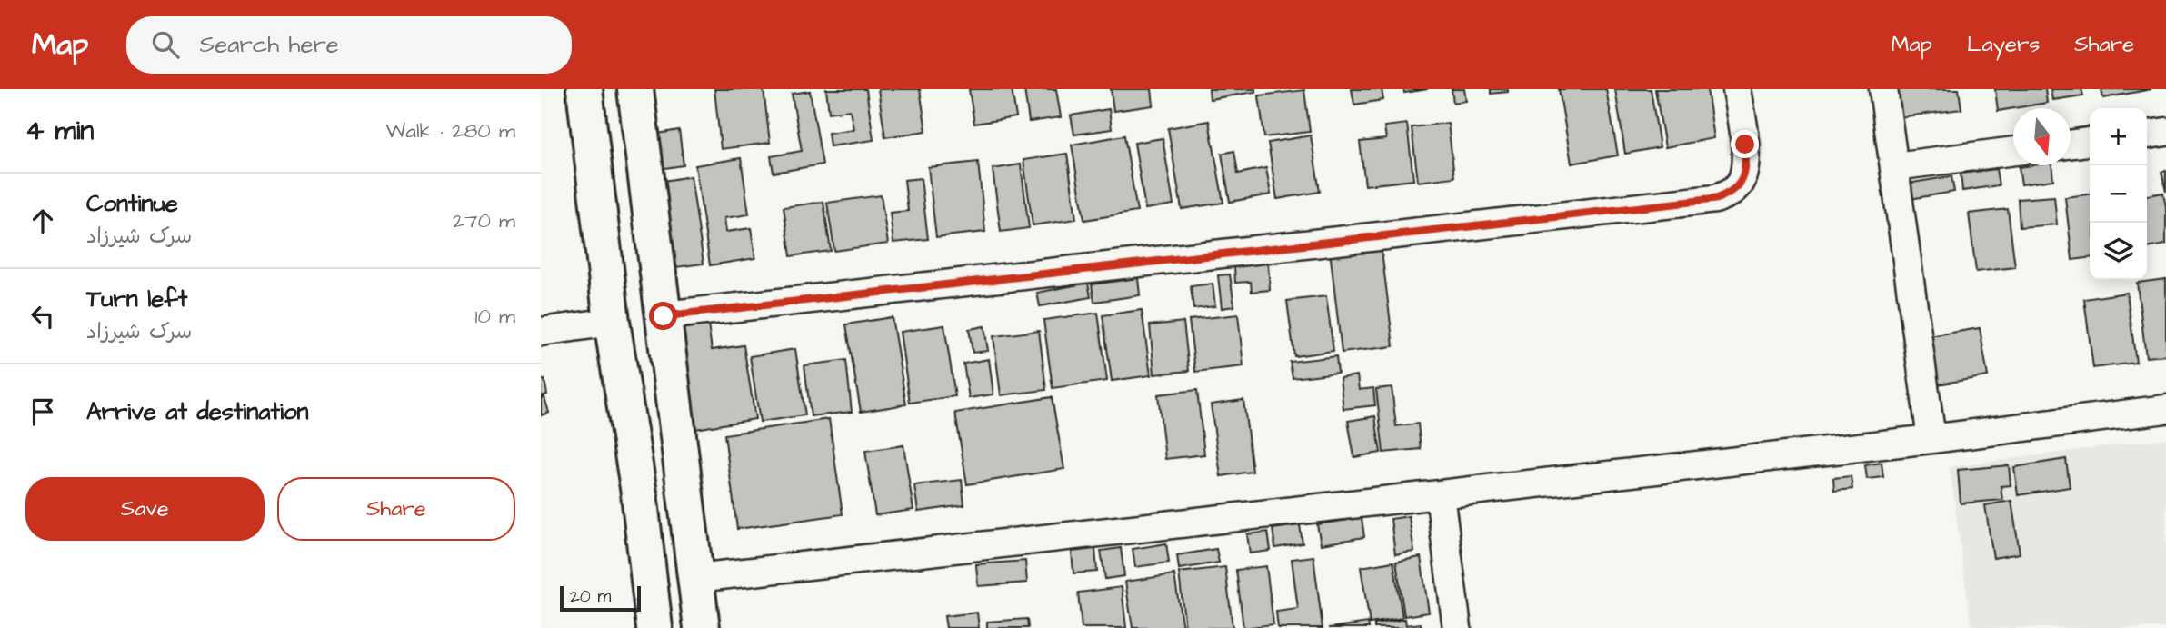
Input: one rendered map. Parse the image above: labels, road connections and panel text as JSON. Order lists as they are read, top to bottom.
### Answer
{
  "scale_bar": "20 m",
  "north": "bottom",
  "page": {
    "header": "Map",
    "search": "Search here",
    "nav": ["Map", "Layers", "Share"],
    "heading": ["4 min", "Walk · 280 m"],
    "map_buttons": ["+", "−"],
    "list": [
      ["Continue", "سرک شیرزاد", "270 m"],
      ["Turn left", "سرک شیرزاد", "10 m"],
      "Arrive at destination"
    ],
    "buttons": ["Save", "Share"],
    "scale": "20 m"
  }
}
